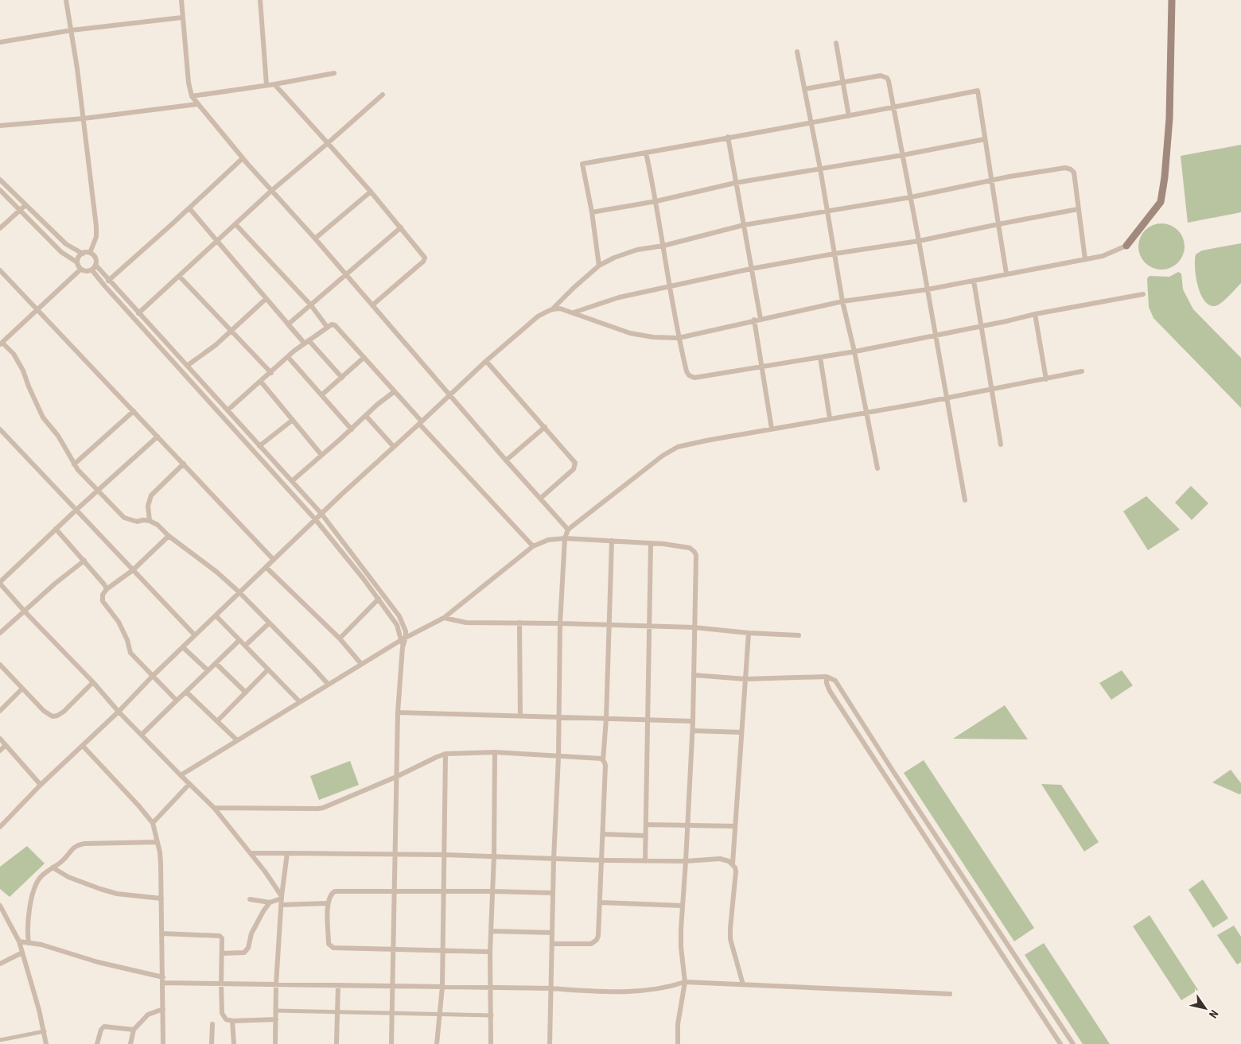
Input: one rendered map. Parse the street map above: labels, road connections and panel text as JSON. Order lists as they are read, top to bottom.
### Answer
{
  "north": "bottom right"
}
